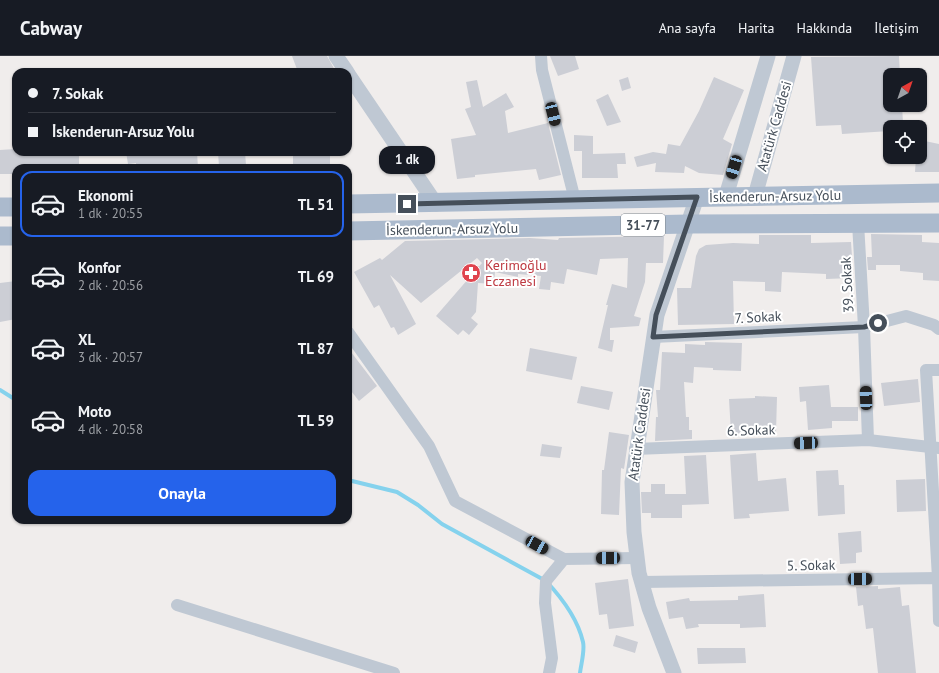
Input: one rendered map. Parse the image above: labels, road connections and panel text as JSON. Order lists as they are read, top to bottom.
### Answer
{
  "streets": {
    "main road": ["İskenderun-Arsuz Yolu", "31-77"],
    "street": [
      "Atatürk Caddesi",
      "39. Sokak",
      "7. Sokak",
      "6. Sokak",
      "5. Sokak"
    ]
  },
  "crossings": [
    ["Atatürk Caddesi", "İskenderun-Arsuz Yolu"],
    ["Atatürk Caddesi", "7. Sokak"],
    ["Atatürk Caddesi", "6. Sokak"],
    ["Atatürk Caddesi", "5. Sokak"],
    ["İskenderun-Arsuz Yolu", "39. Sokak"],
    ["39. Sokak", "7. Sokak"],
    ["39. Sokak", "6. Sokak"]
  ],
  "places": {
    "pharmacy": ["Kerimoğlu Eczanesi"]
  },
  "north": "top right",
  "page": {
    "header": "Cabway",
    "nav": [
      "Ana sayfa",
      "Harita",
      "Hakkında",
      "İletişim"
    ],
    "banner": ["7. Sokak", "İskenderun-Arsuz Yolu"],
    "bubble": "1 dk",
    "list": [
      {
        "name": "Ekonomi",
        "note": "1 dk · 20:55",
        "value": "TL 51"
      },
      {
        "name": "Konfor",
        "note": "2 dk · 20:56",
        "value": "TL 69"
      },
      {
        "name": "XL",
        "note": "3 dk · 20:57",
        "value": "TL 87"
      },
      {
        "name": "Moto",
        "note": "4 dk · 20:58",
        "value": "TL 59"
      }
    ],
    "buttons": "Onayla"
  }
}
